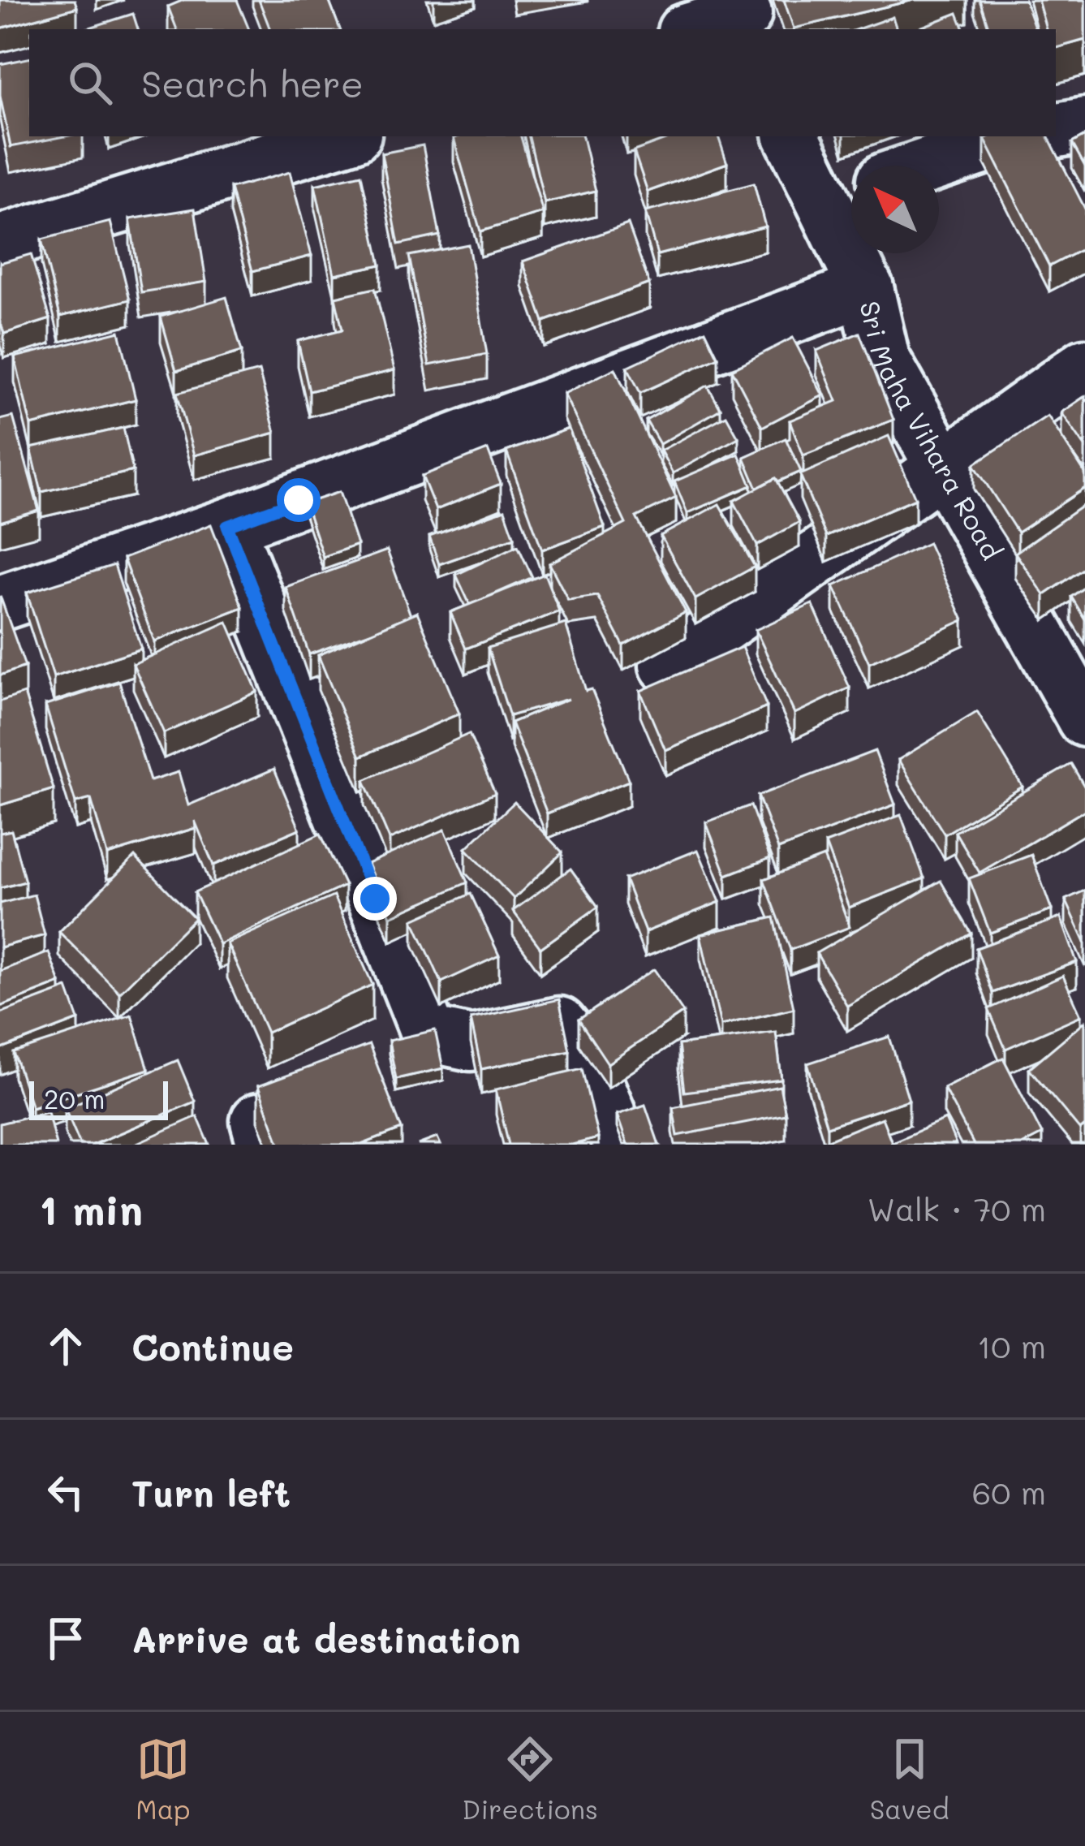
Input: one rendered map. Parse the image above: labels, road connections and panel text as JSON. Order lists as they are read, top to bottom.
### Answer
{
  "streets": {
    "street": ["Sri Maha Vihara Road"]
  },
  "scale_bar": "20 m",
  "north": "top left",
  "page": {
    "search": "Search here",
    "scale": "20 m",
    "heading": ["1 min", "Walk · 70 m"],
    "list": [
      ["Continue", "10 m"],
      ["Turn left", "60 m"],
      "Arrive at destination"
    ],
    "nav": ["Map", "Directions", "Saved"]
  }
}
